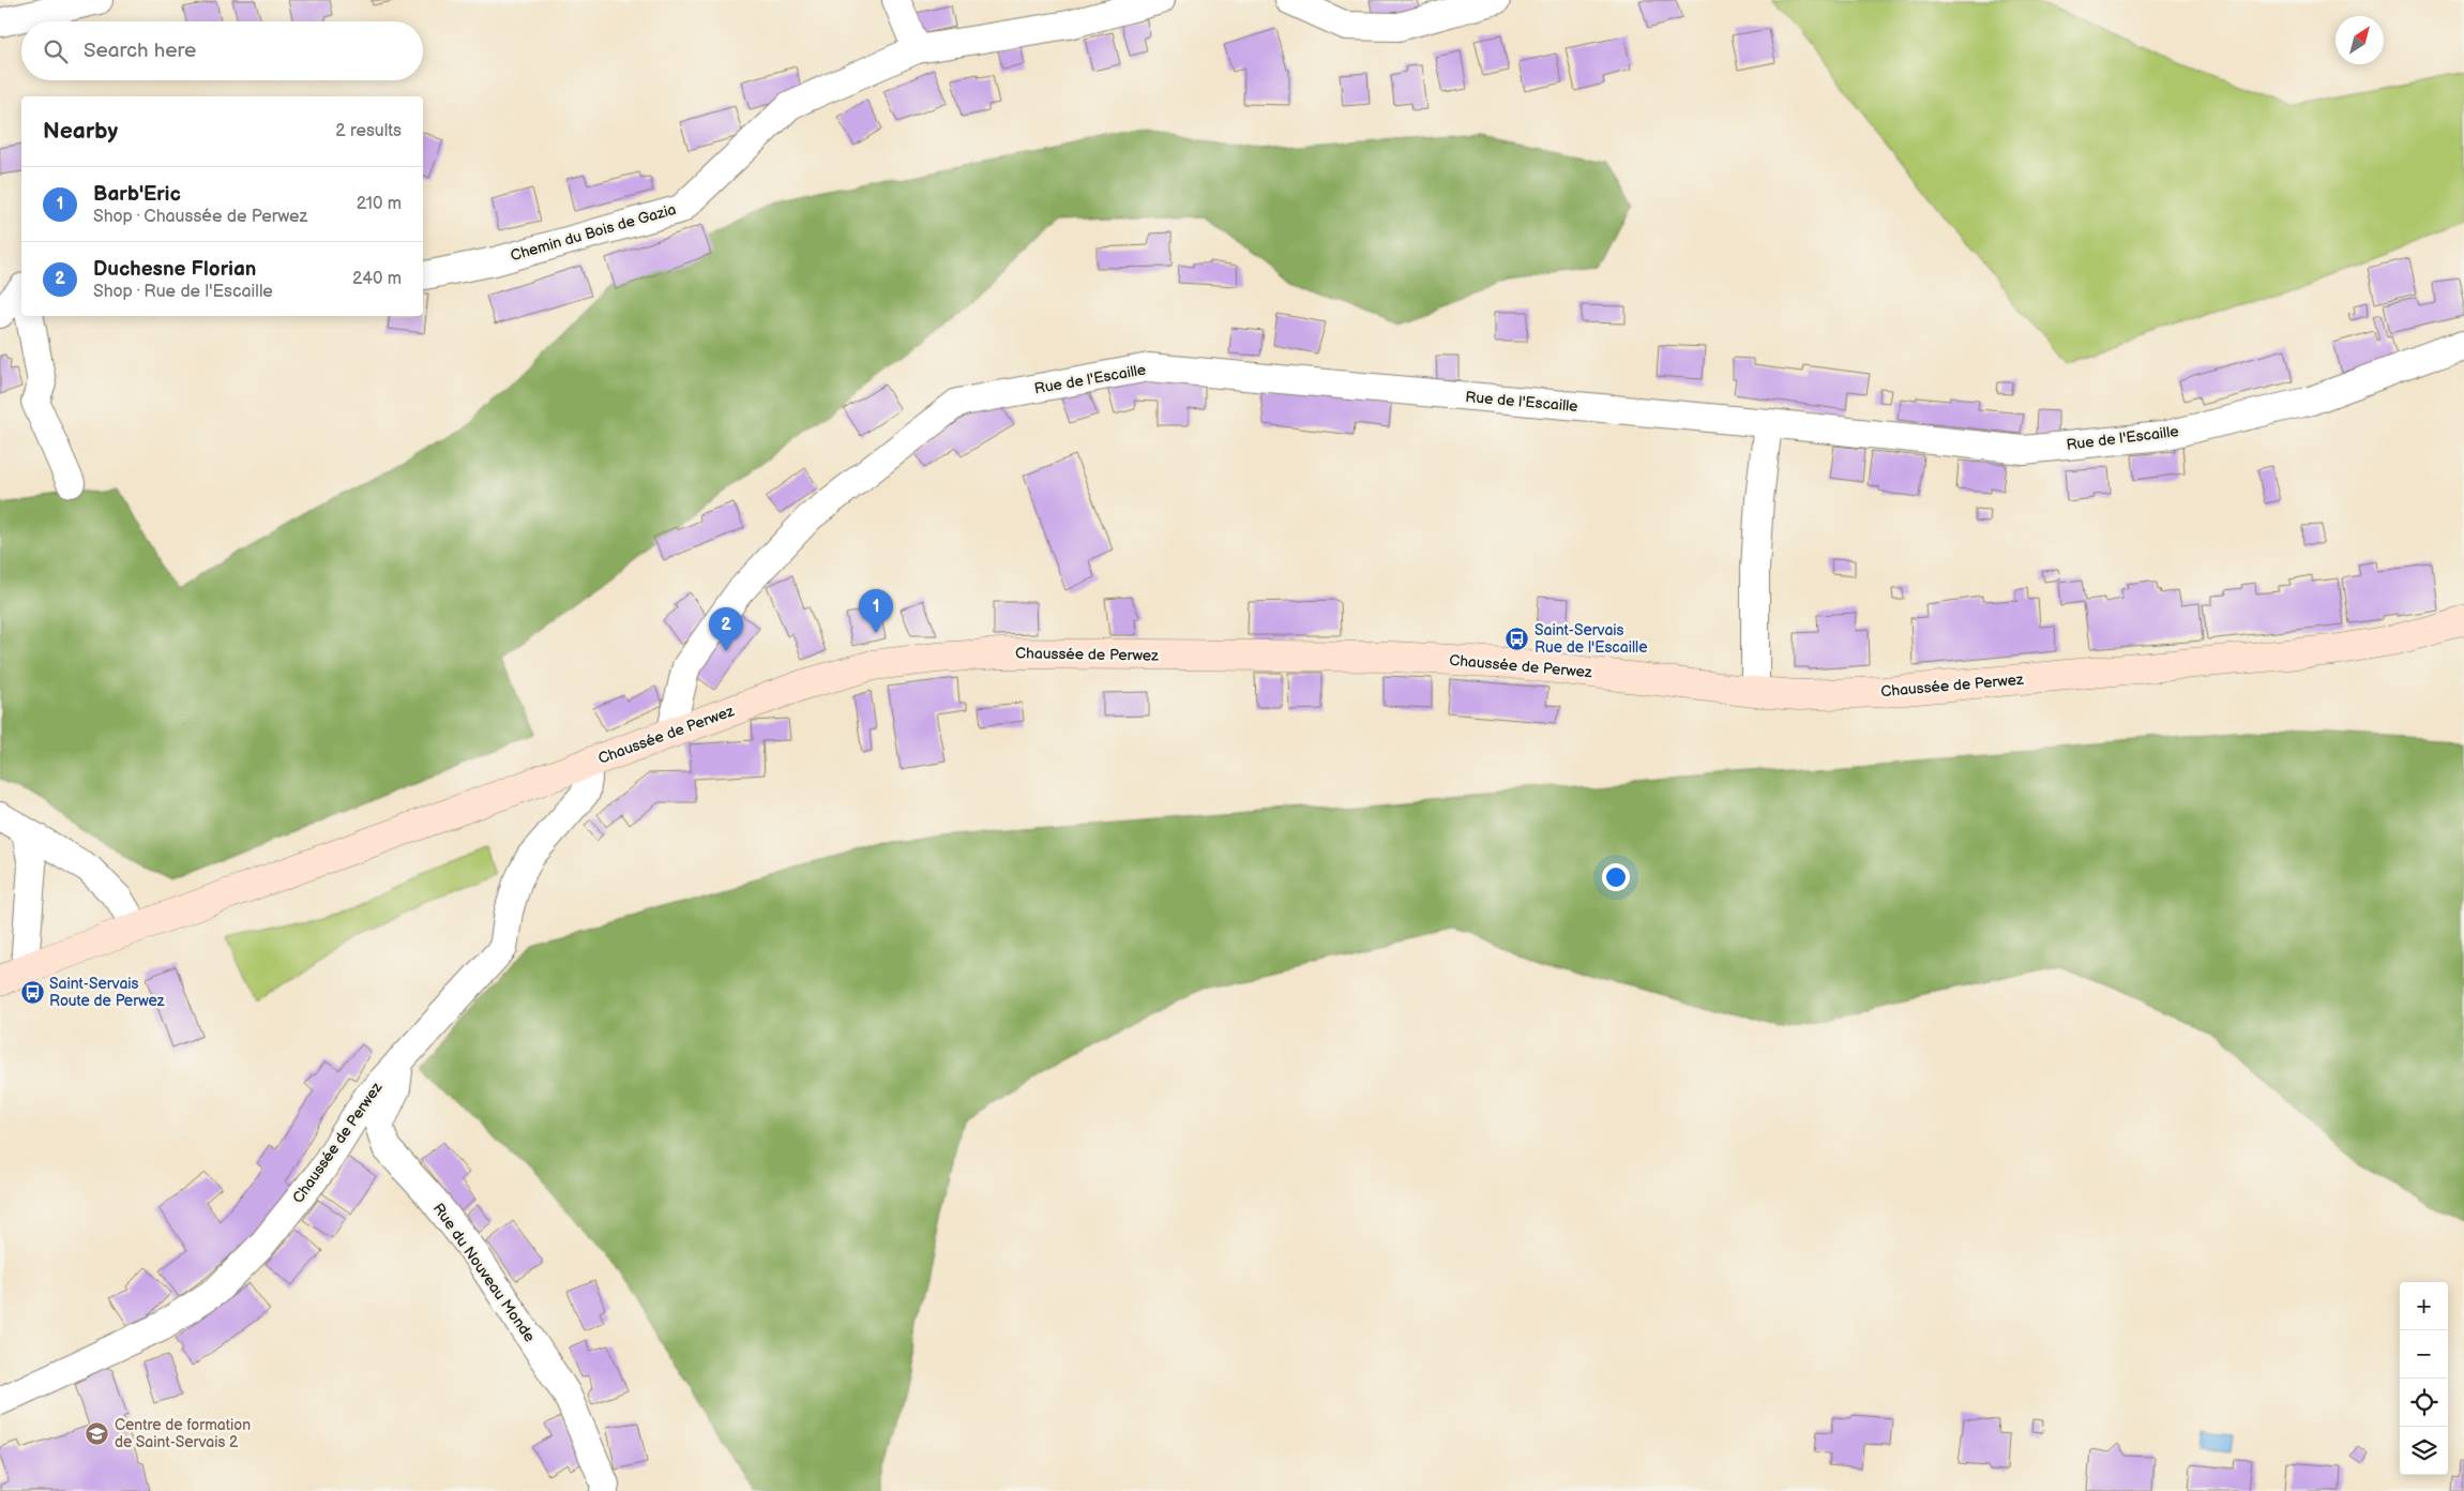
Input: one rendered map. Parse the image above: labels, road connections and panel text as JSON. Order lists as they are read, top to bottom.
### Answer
{
  "streets": {
    "main road": ["Chaussée de Perwez"],
    "street": ["Chemin du Bois de Gazia", "Rue de l'Escaille", "Rue du Nouveau Monde"]
  },
  "crossings": [
    ["Rue de l'Escaille", "Chaussée de Perwez"],
    ["Chaussée de Perwez", "Rue du Nouveau Monde"]
  ],
  "places": {
    "bus stop": ["Saint-Servais Rue de l'Escaille", "Saint-Servais Route de Perwez"],
    "school or university": ["Centre de formation de Saint-Servais 2"]
  },
  "north": "top right",
  "page": {
    "search": "Search here",
    "heading": ["Nearby", "2 results"],
    "list": [
      {
        "mark": "1",
        "name": "Barb'Eric",
        "note": "Shop · Chaussée de Perwez",
        "value": "210 m"
      },
      {
        "mark": "2",
        "name": "Duchesne Florian",
        "note": "Shop · Rue de l'Escaille",
        "value": "240 m"
      }
    ],
    "pins": ["1", "2"],
    "map_buttons": ["+", "−"]
  }
}
